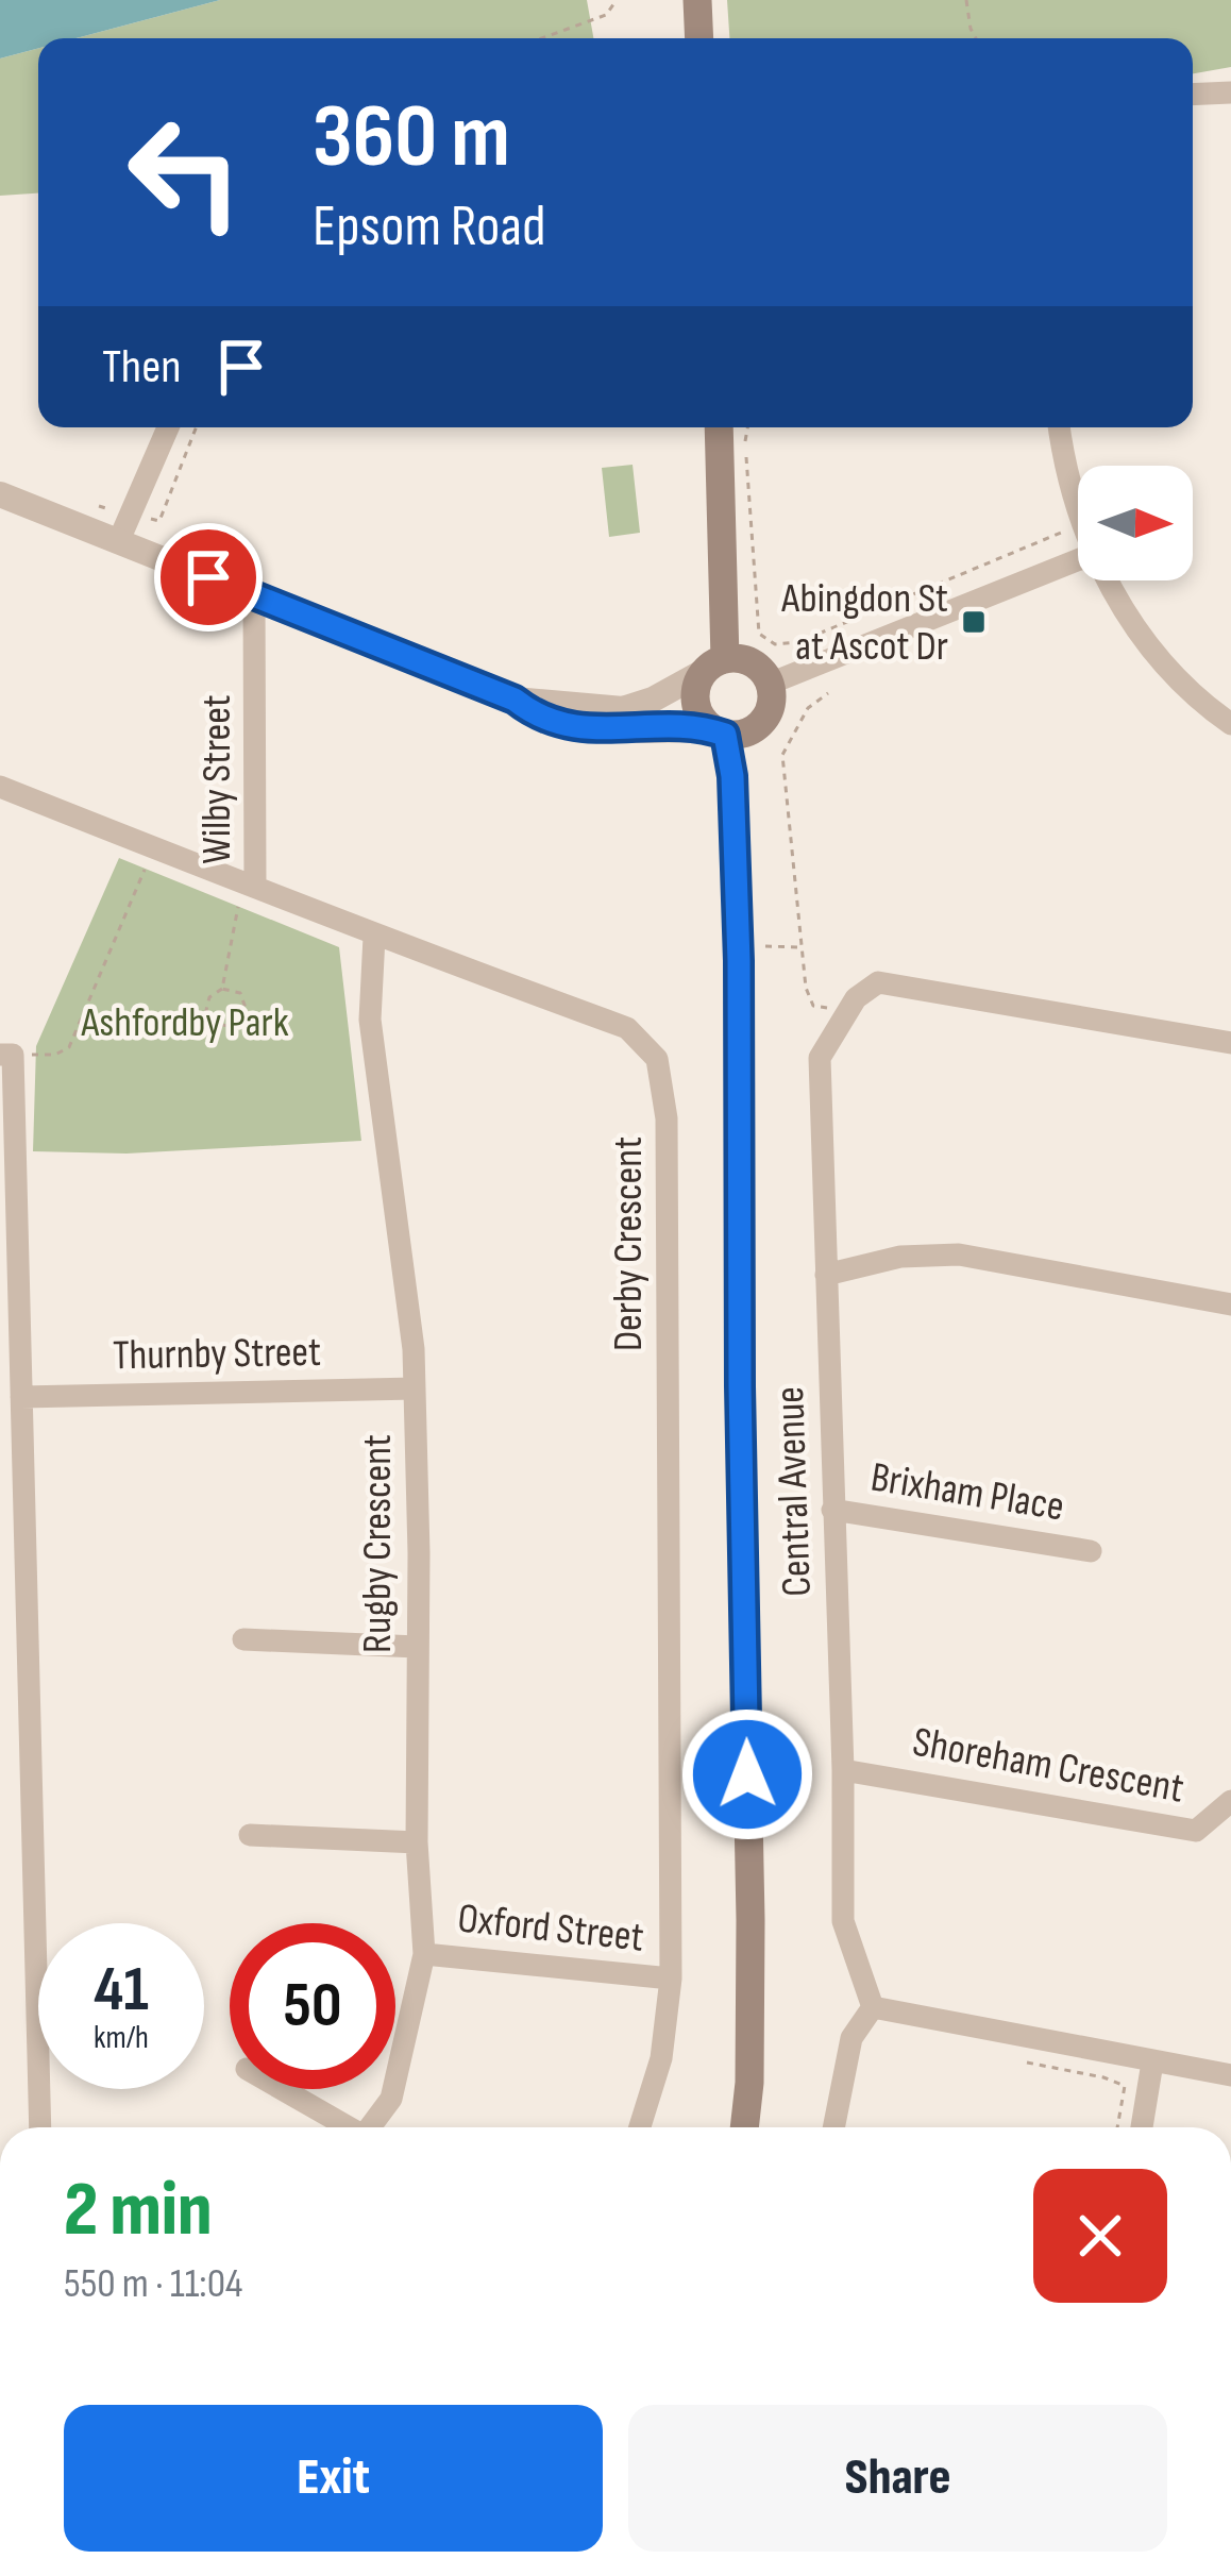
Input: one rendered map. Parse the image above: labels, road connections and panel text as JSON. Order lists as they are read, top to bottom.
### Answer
{
  "streets": {
    "street": [
      "Wilby Street",
      "Derby Crescent",
      "Thurnby Street",
      "Central Avenue",
      "Brixham Place",
      "Rugby Crescent",
      "Shoreham Crescent",
      "Oxford Street"
    ]
  },
  "crossings": [
    ["Wilby Street", "Derby Crescent"],
    ["Derby Crescent", "Rugby Crescent"],
    ["Derby Crescent", "Oxford Street"],
    ["Thurnby Street", "Rugby Crescent"],
    ["Central Avenue", "Brixham Place"],
    ["Central Avenue", "Shoreham Crescent"],
    ["Rugby Crescent", "Oxford Street"]
  ],
  "parks": ["Ashfordby Park"],
  "places": {
    "transit": ["Abingdon St at Ascot Dr"]
  },
  "north": "right",
  "page": {
    "turn": ["360 m", "Epsom Road"],
    "then": "Then",
    "speed": "41 km/h",
    "limit": "50",
    "heading": ["2 min", "550 m · 11:04"],
    "buttons": ["Exit", "Share"]
  }
}
